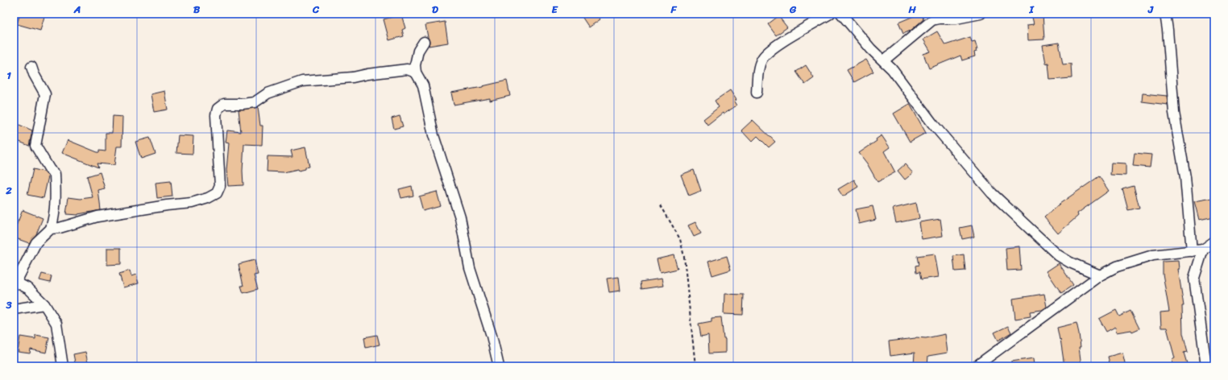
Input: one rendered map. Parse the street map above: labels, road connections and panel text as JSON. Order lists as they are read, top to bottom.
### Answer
{
  "grid": {
    "columns": [
      "A",
      "B",
      "C",
      "D",
      "E",
      "F",
      "G",
      "H",
      "I",
      "J"
    ],
    "rows": ["1", "2", "3"]
  }
}
